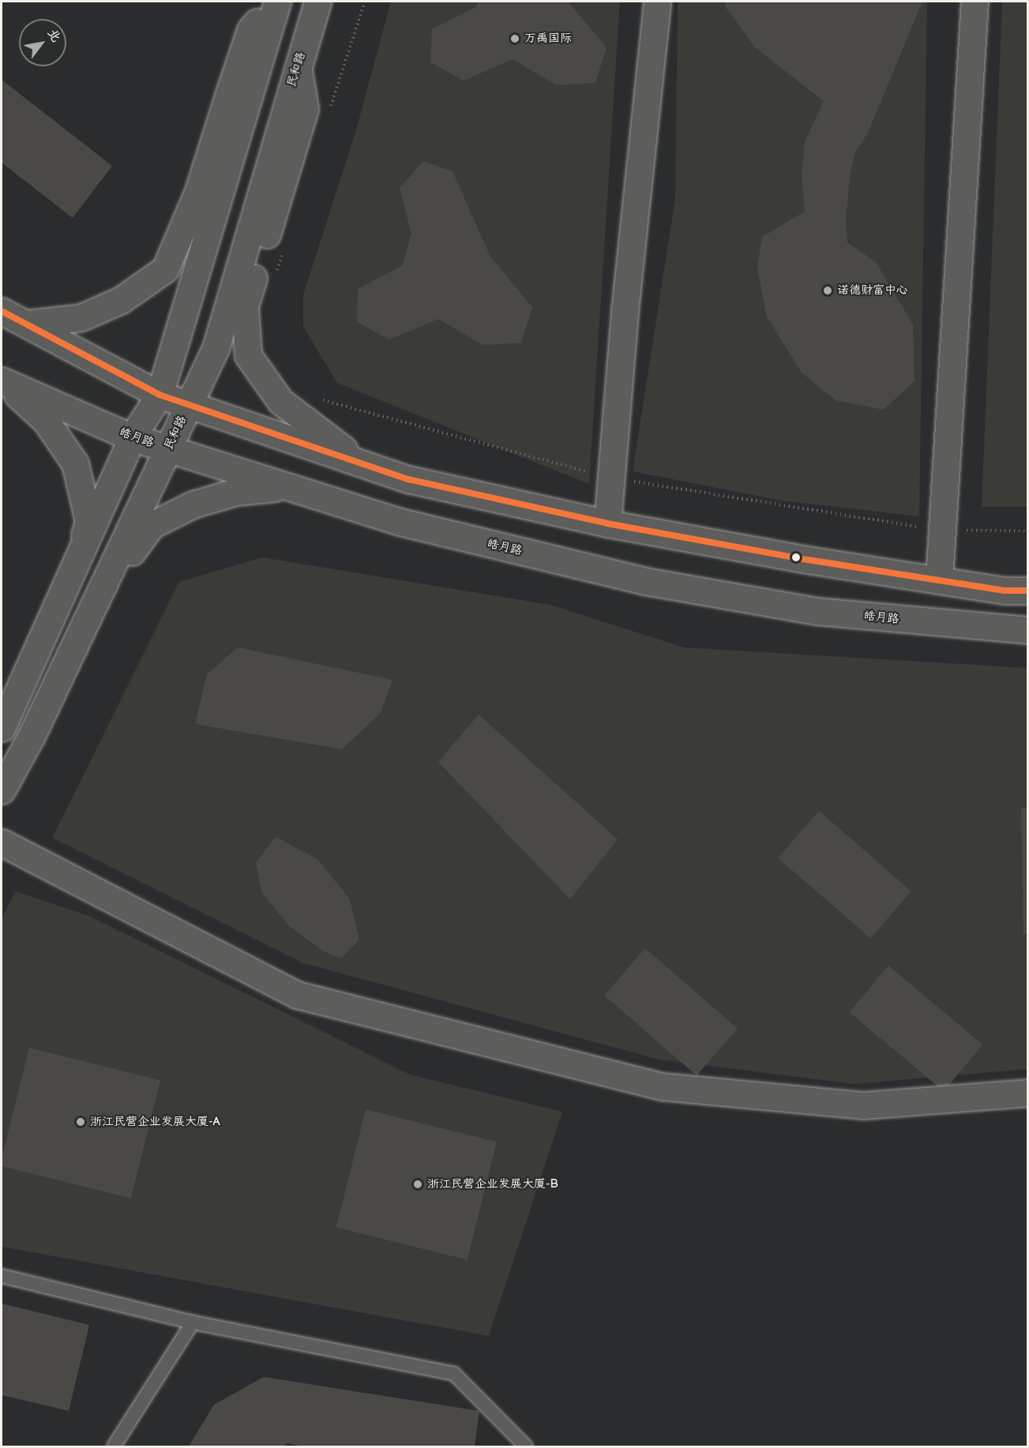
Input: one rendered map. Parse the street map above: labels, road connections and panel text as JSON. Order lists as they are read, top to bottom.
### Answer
{
  "streets": {
    "main road": ["民和路", "皓月路"]
  },
  "crossings": [
    ["民和路", "皓月路"]
  ],
  "places": [
    "万禹国际",
    "诺德财富中心",
    "浙江民营企业发展大厦-A",
    "浙江民营企业发展大厦-B"
  ],
  "north": "top right"
}
